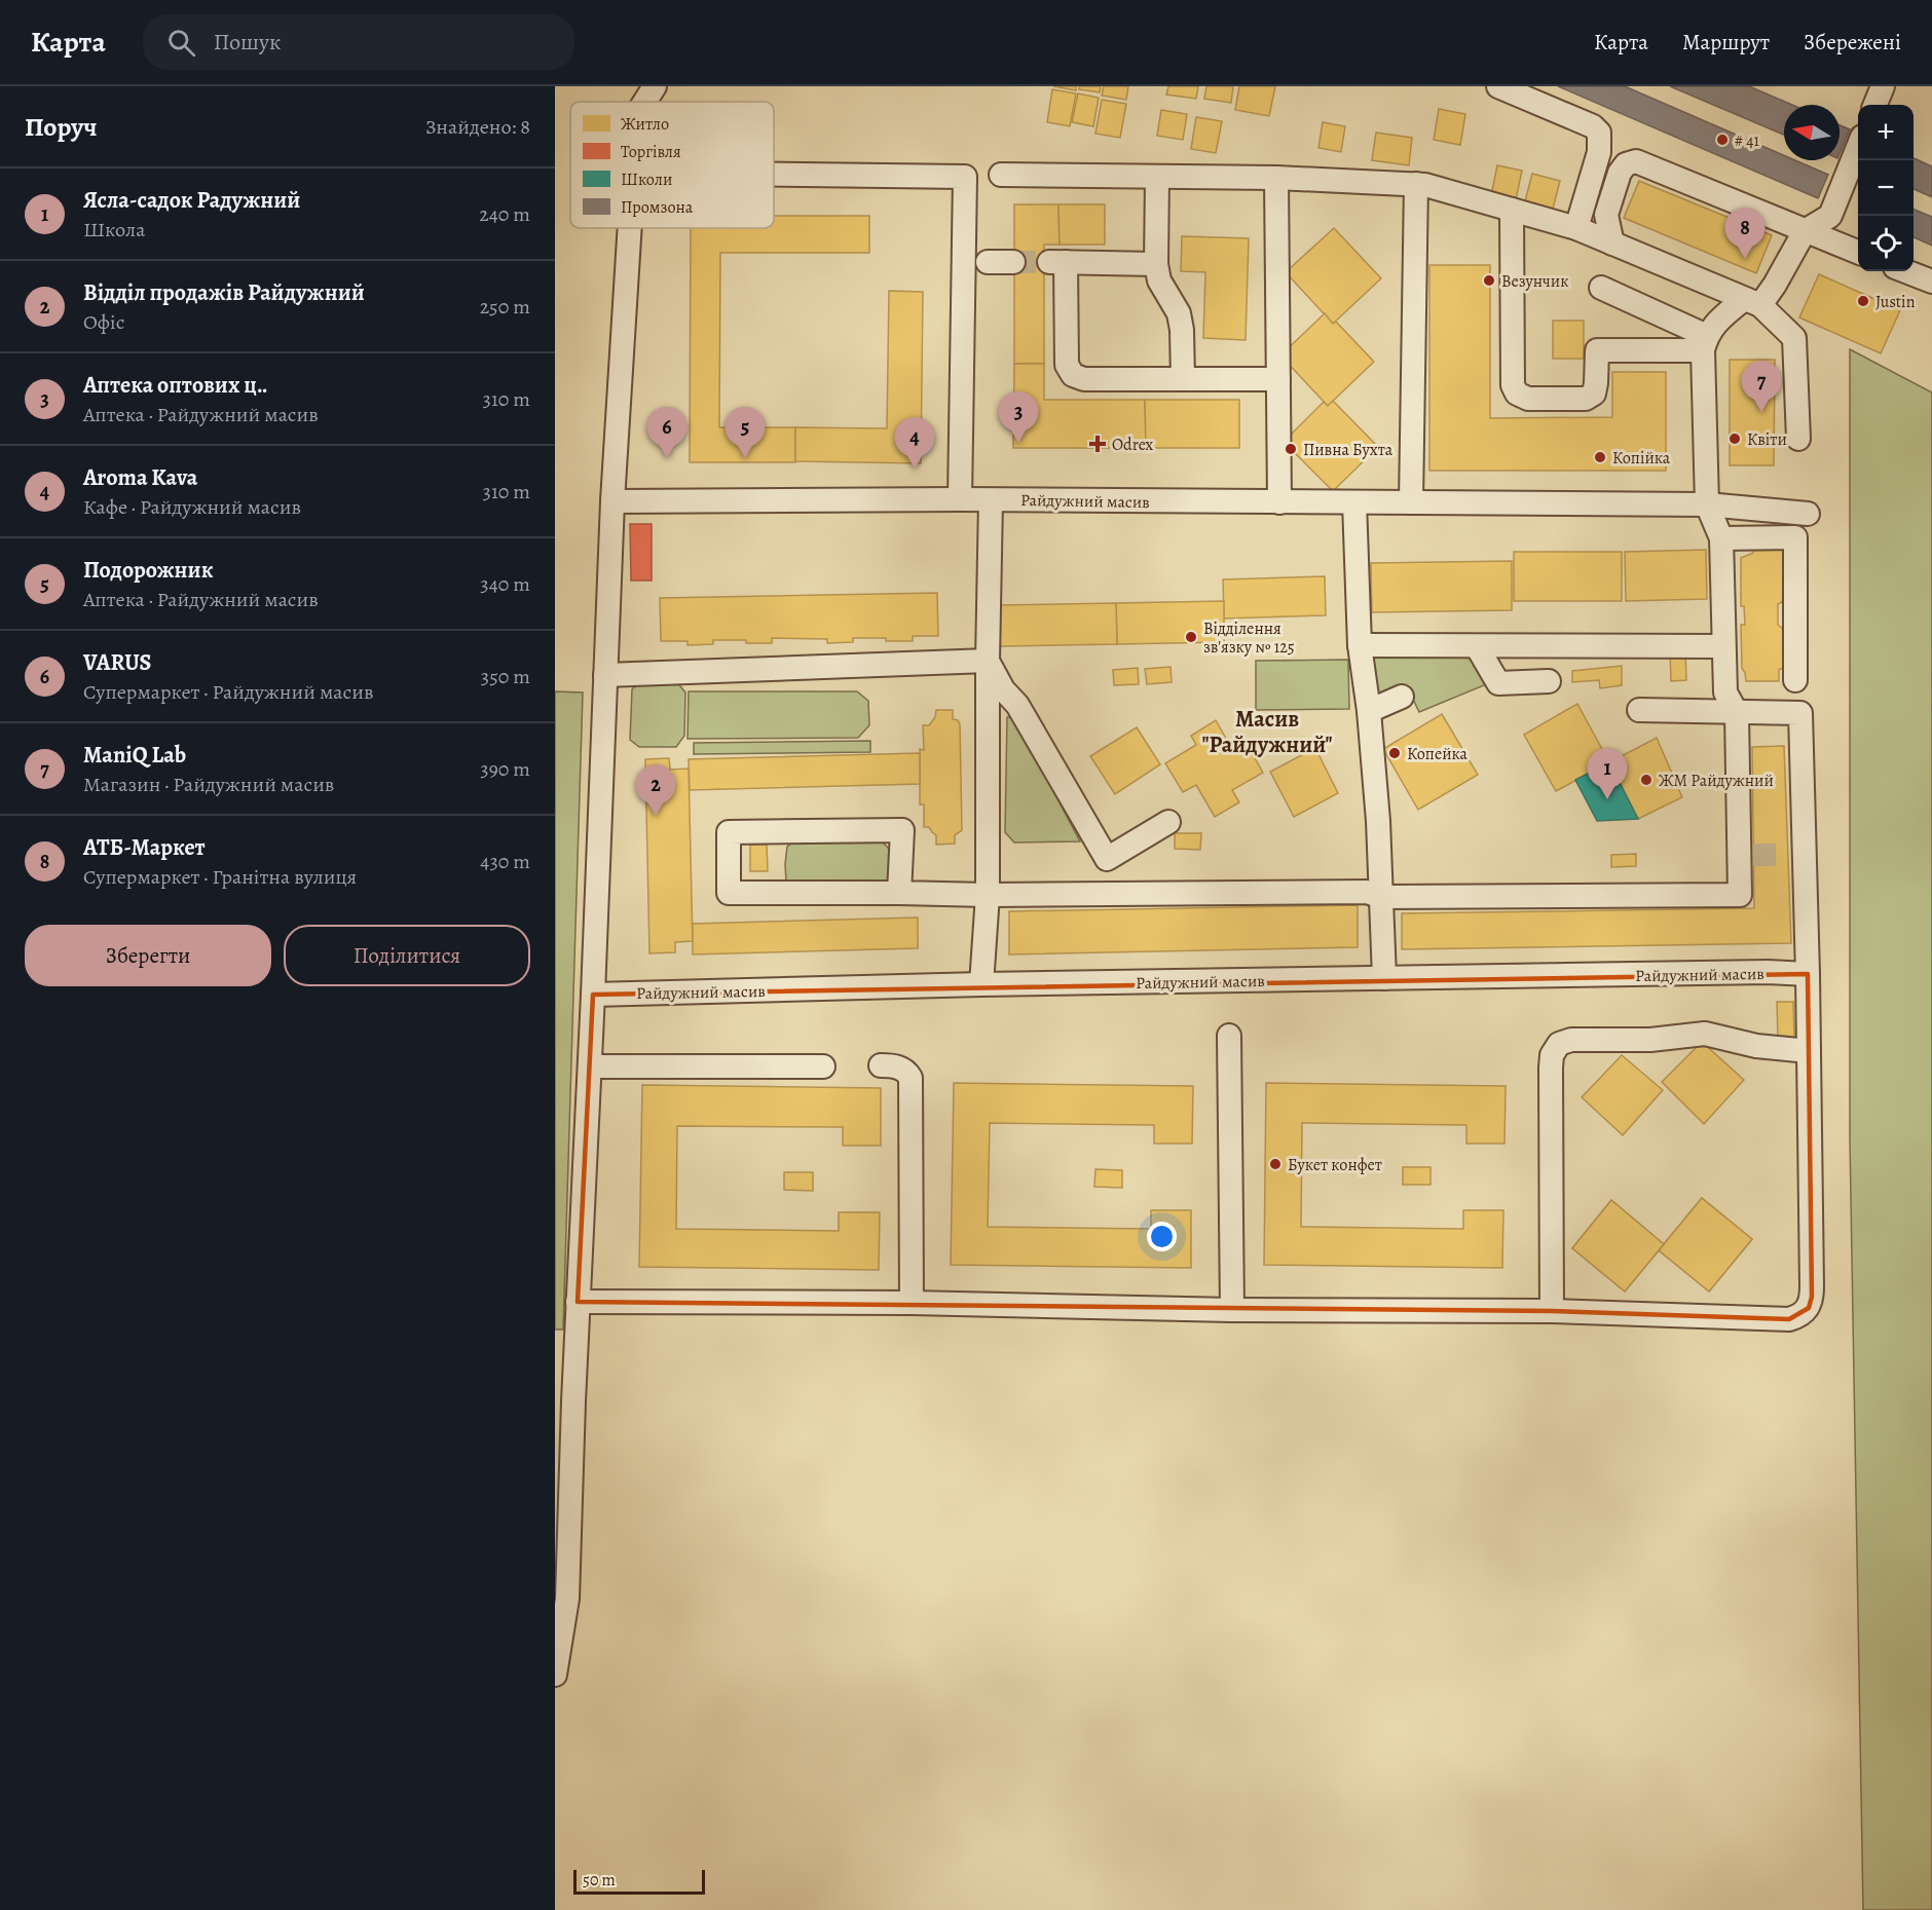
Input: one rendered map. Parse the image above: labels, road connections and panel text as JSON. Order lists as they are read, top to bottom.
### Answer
{
  "streets": {
    "street": ["Райдужний масив"]
  },
  "districts": ["Масив \"Райдужний\""],
  "places": {
    "other": [
      "# 41",
      "Везунчик",
      "Justin",
      "Квіти",
      "Пивна Бухта",
      "Копійка",
      "Відділення зв'язку № 125",
      "Копейка",
      "ЖМ Райдужний",
      "Букет конфет"
    ],
    "health": ["Odrex"]
  },
  "legend": [
    "Житло",
    "Торгівля",
    "Школи",
    "Промзона"
  ],
  "scale_bar": "50 m",
  "north": "left",
  "page": {
    "header": "Карта",
    "search": "Пошук",
    "nav": ["Карта", "Маршрут", "Збережені"],
    "heading": ["Поруч", "Знайдено: 8"],
    "map_buttons": ["+", "−"],
    "list": [
      {
        "mark": "1",
        "name": "Ясла-садок Радужний",
        "note": "Школа",
        "value": "240 m"
      },
      {
        "mark": "2",
        "name": "Відділ продажів Райдужний",
        "note": "Офіс",
        "value": "250 m"
      },
      {
        "mark": "3",
        "name": "Аптека оптових ц‥",
        "note": "Аптека · Райдужний масив",
        "value": "310 m"
      },
      {
        "mark": "4",
        "name": "Aroma Kava",
        "note": "Кафе · Райдужний масив",
        "value": "310 m"
      },
      {
        "mark": "5",
        "name": "Подорожник",
        "note": "Аптека · Райдужний масив",
        "value": "340 m"
      },
      {
        "mark": "6",
        "name": "VARUS",
        "note": "Супермаркет · Райдужний масив",
        "value": "350 m"
      },
      {
        "mark": "7",
        "name": "ManiQ Lab",
        "note": "Магазин · Райдужний масив",
        "value": "390 m"
      },
      {
        "mark": "8",
        "name": "АТБ-Маркет",
        "note": "Супермаркет · Гранітна вулиця",
        "value": "430 m"
      }
    ],
    "pins": [
      "8",
      "7",
      "3",
      "5",
      "6",
      "4",
      "1",
      "2"
    ],
    "buttons": ["Зберегти", "Поділитися"],
    "scale": "50 m"
  }
}
